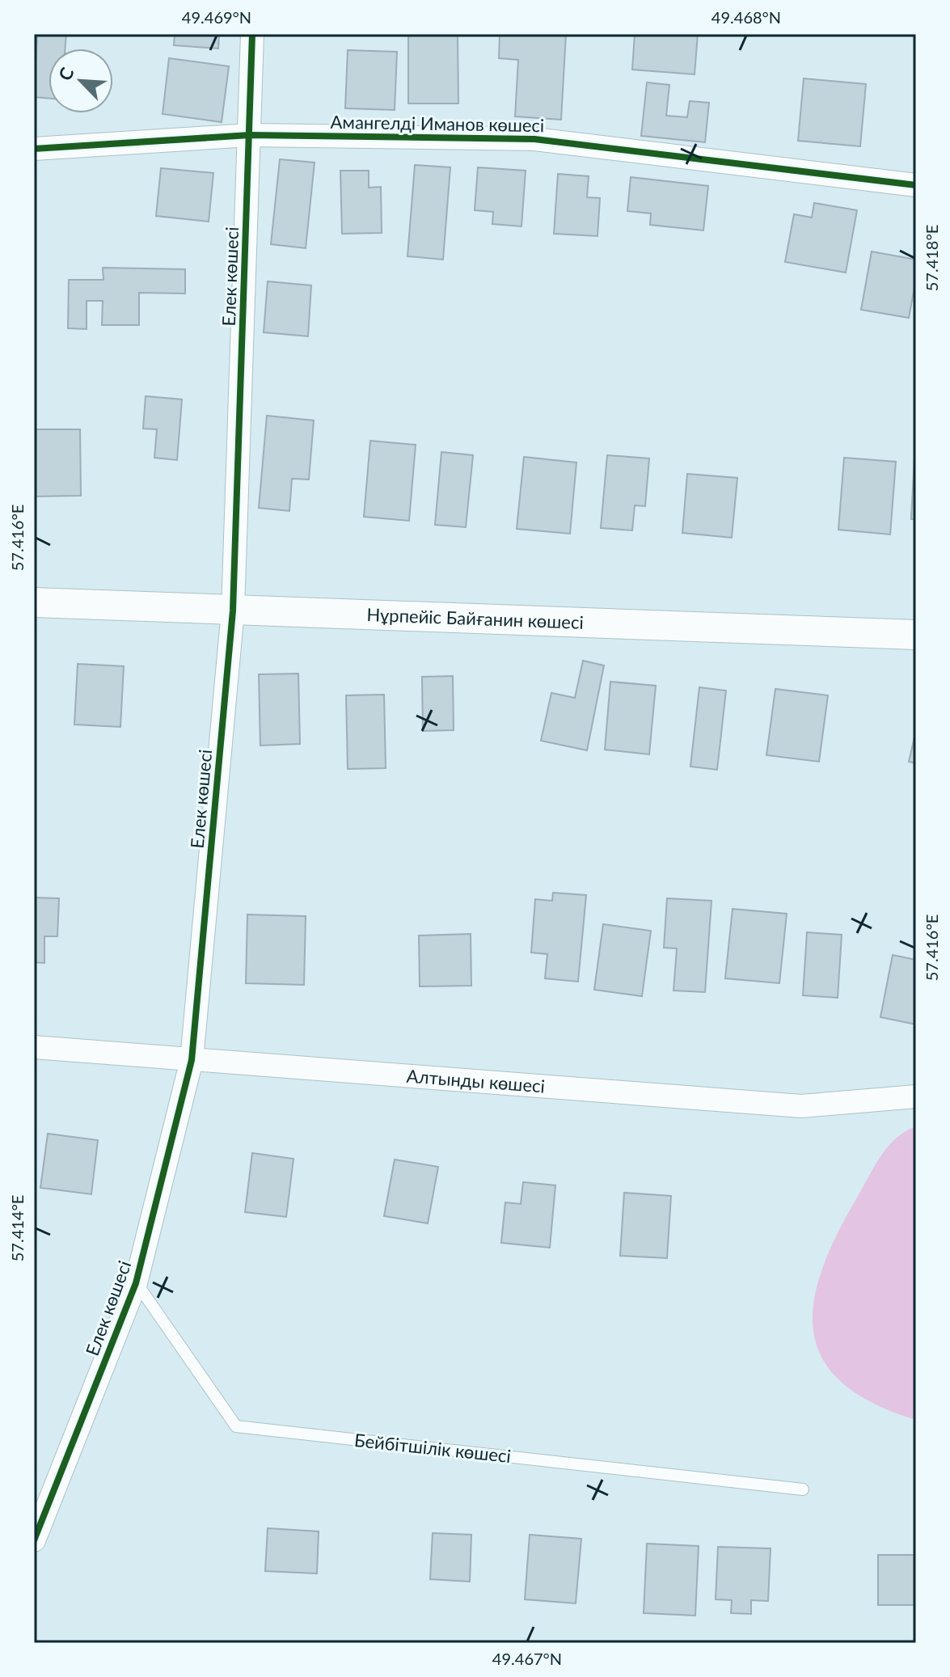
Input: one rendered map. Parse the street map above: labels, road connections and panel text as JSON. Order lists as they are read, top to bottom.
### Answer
{
  "streets": {
    "street": [
      "Амангелді Иманов көшесі",
      "Елек көшесі",
      "Нұрпейіс Байғанин көшесі",
      "Алтынды көшесі"
    ],
    "lane": ["Бейбітшілік көшесі"]
  },
  "crossings": [
    ["Амангелді Иманов көшесі", "Елек көшесі"],
    ["Елек көшесі", "Нұрпейіс Байғанин көшесі"],
    ["Елек көшесі", "Алтынды көшесі"],
    ["Елек көшесі", "Бейбітшілік көшесі"]
  ],
  "north": "top left",
  "coordinates": [
    "49.469°N",
    "49.468°N",
    "57.418°E",
    "57.416°E",
    "57.414°E",
    "49.467°N"
  ]
}
